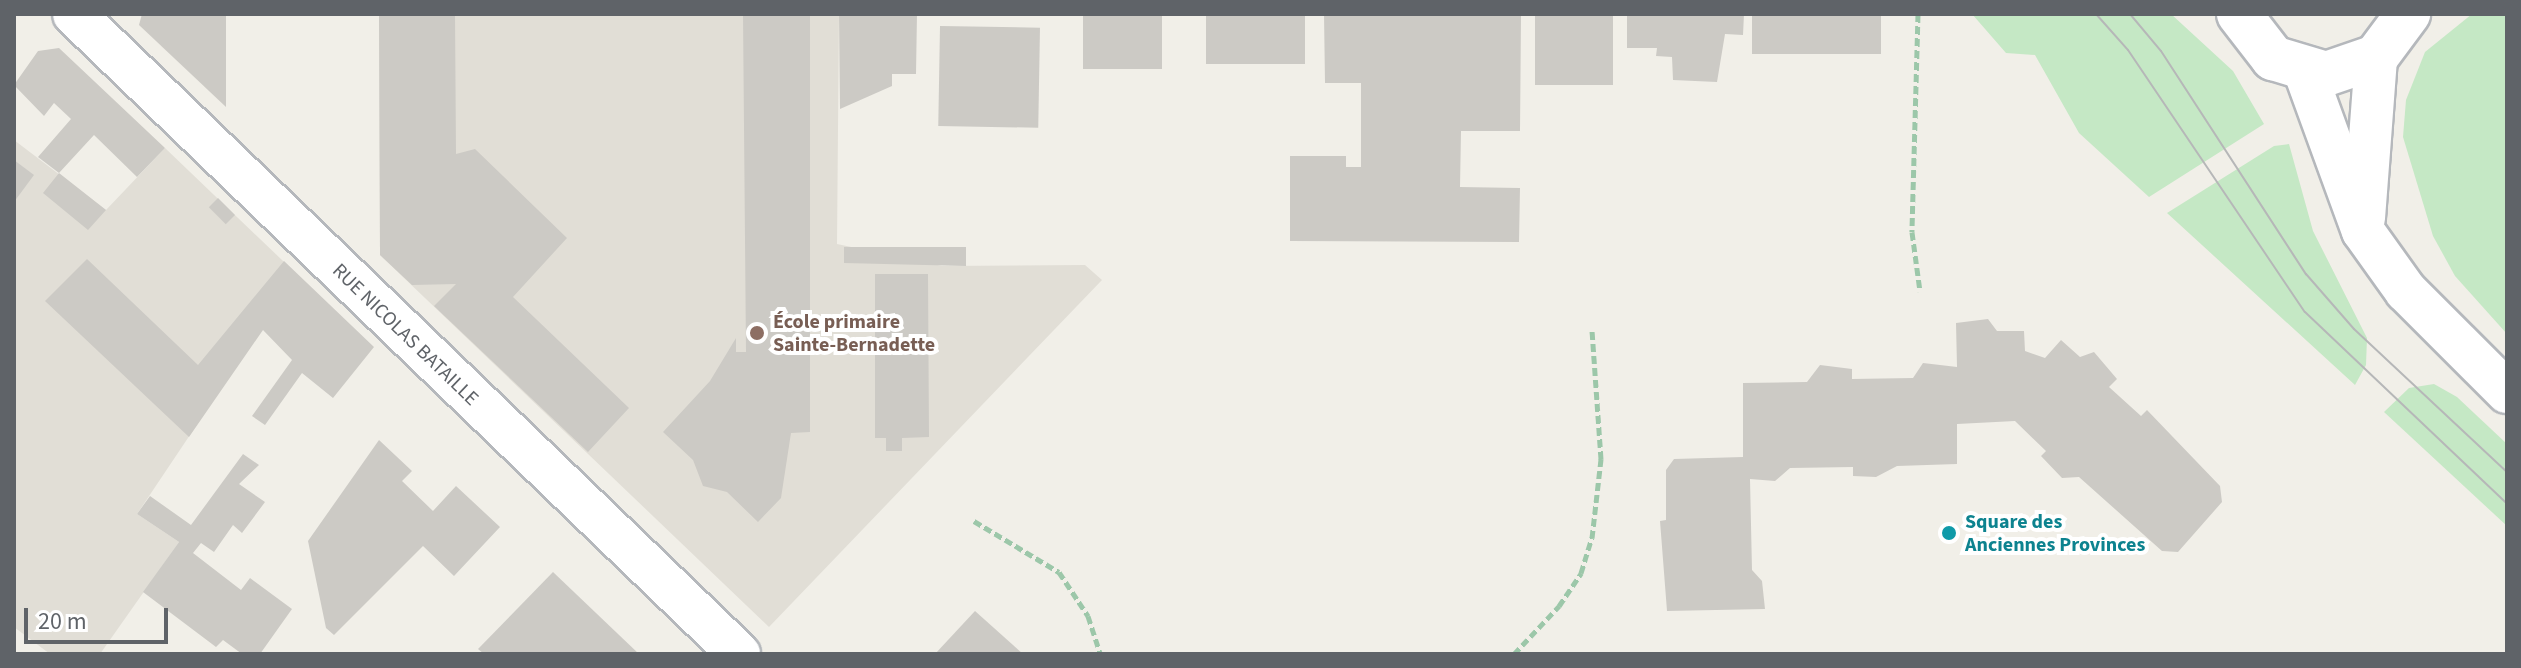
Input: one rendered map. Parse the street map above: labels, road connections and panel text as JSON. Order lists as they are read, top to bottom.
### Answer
{
  "streets": {
    "street": ["RUE NICOLAS BATAILLE"]
  },
  "places": ["École primaire Sainte-Bernadette", "Square des Anciennes Provinces"],
  "scale_bar": "20 m"
}
